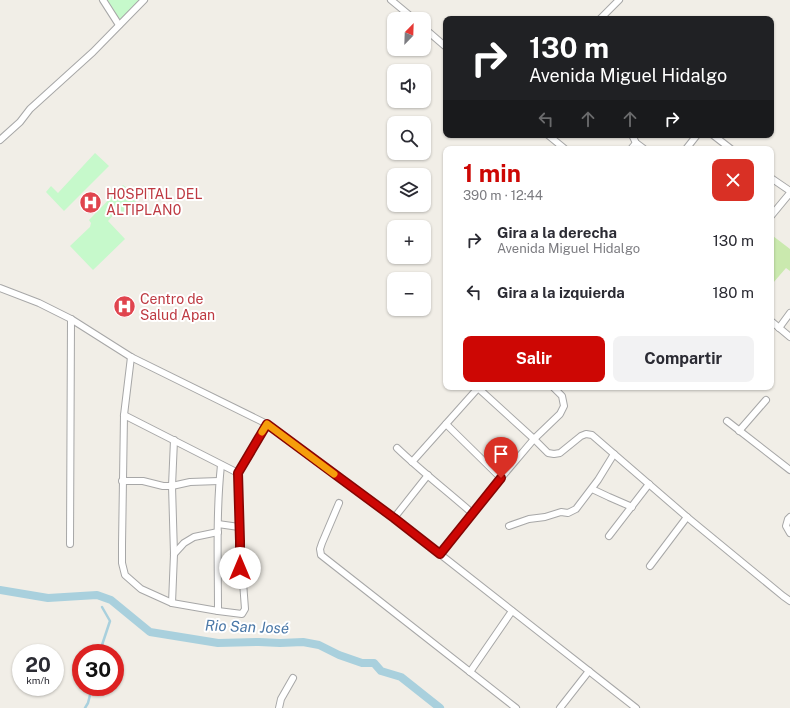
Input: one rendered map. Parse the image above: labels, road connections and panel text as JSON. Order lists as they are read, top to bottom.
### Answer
{
  "water": ["Rio San José"],
  "places": {
    "hospital": ["H0SPITAL DEL ALTIPLAN0", "Centro de Salud Apan"]
  },
  "north": "top right",
  "page": {
    "map_buttons": ["+", "−"],
    "turn": ["130 m", "Avenida Miguel Hidalgo"],
    "heading": ["1 min", "390 m · 12:44"],
    "list": [
      {
        "name": "Gira a la derecha",
        "note": "Avenida Miguel Hidalgo",
        "value": "130 m"
      },
      {
        "name": "Gira a la izquierda",
        "value": "180 m"
      }
    ],
    "buttons": ["Salir", "Compartir"],
    "speed": "20 km/h",
    "limit": "30"
  }
}
